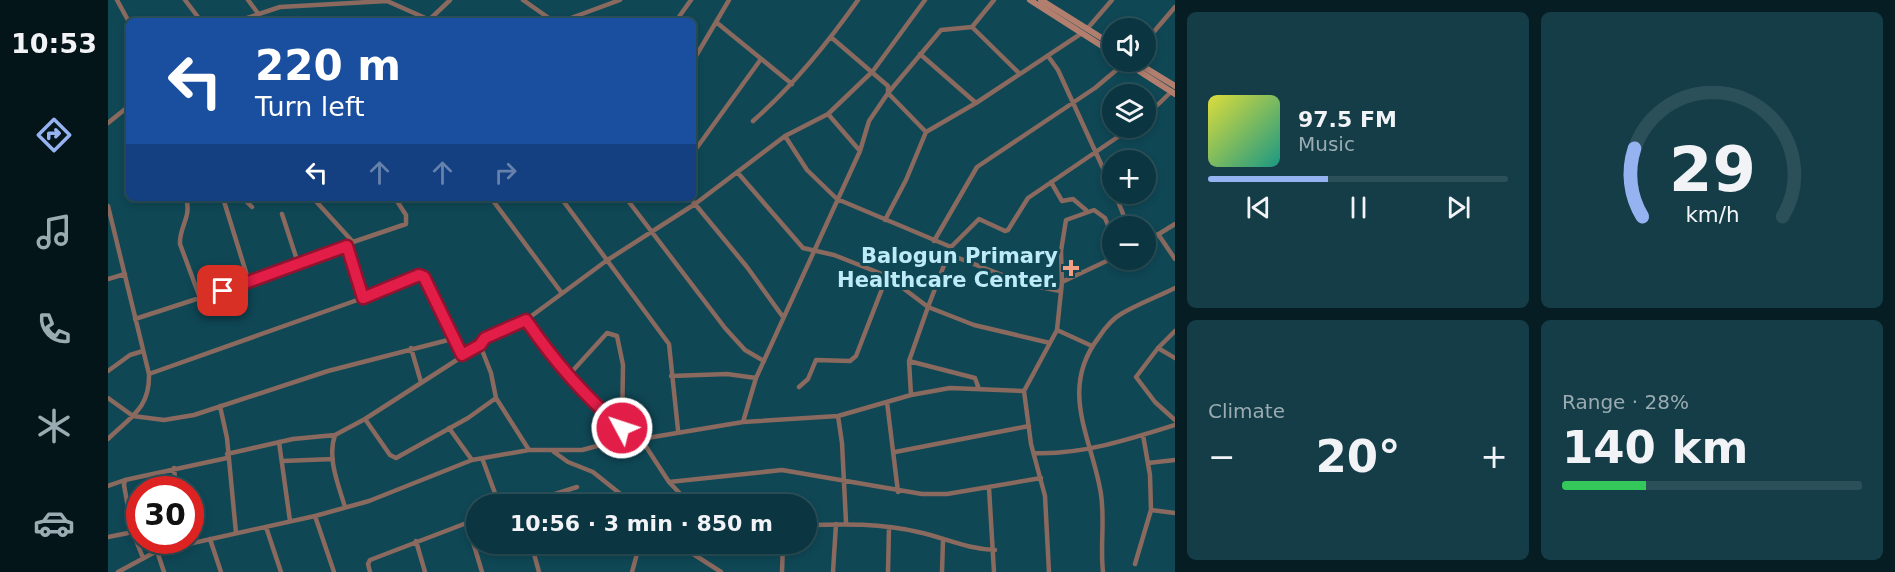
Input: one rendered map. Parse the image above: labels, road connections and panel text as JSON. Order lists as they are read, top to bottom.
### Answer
{
  "places": {
    "health": ["Balogun Primary Healthcare Center."]
  },
  "page": {
    "tabs": "10:53",
    "map_buttons": ["+", "−"],
    "turn": ["220 m", "Turn left"],
    "song": ["97.5 FM", "Music"],
    "tile": [
      "Climate",
      ["Range · 28%", "140 km"]
    ],
    "heat": ["−", "20°", "+"],
    "limit": "30",
    "trip": "10:56 · 3 min · 850 m",
    "gauge": ["29", "km/h"]
  }
}
